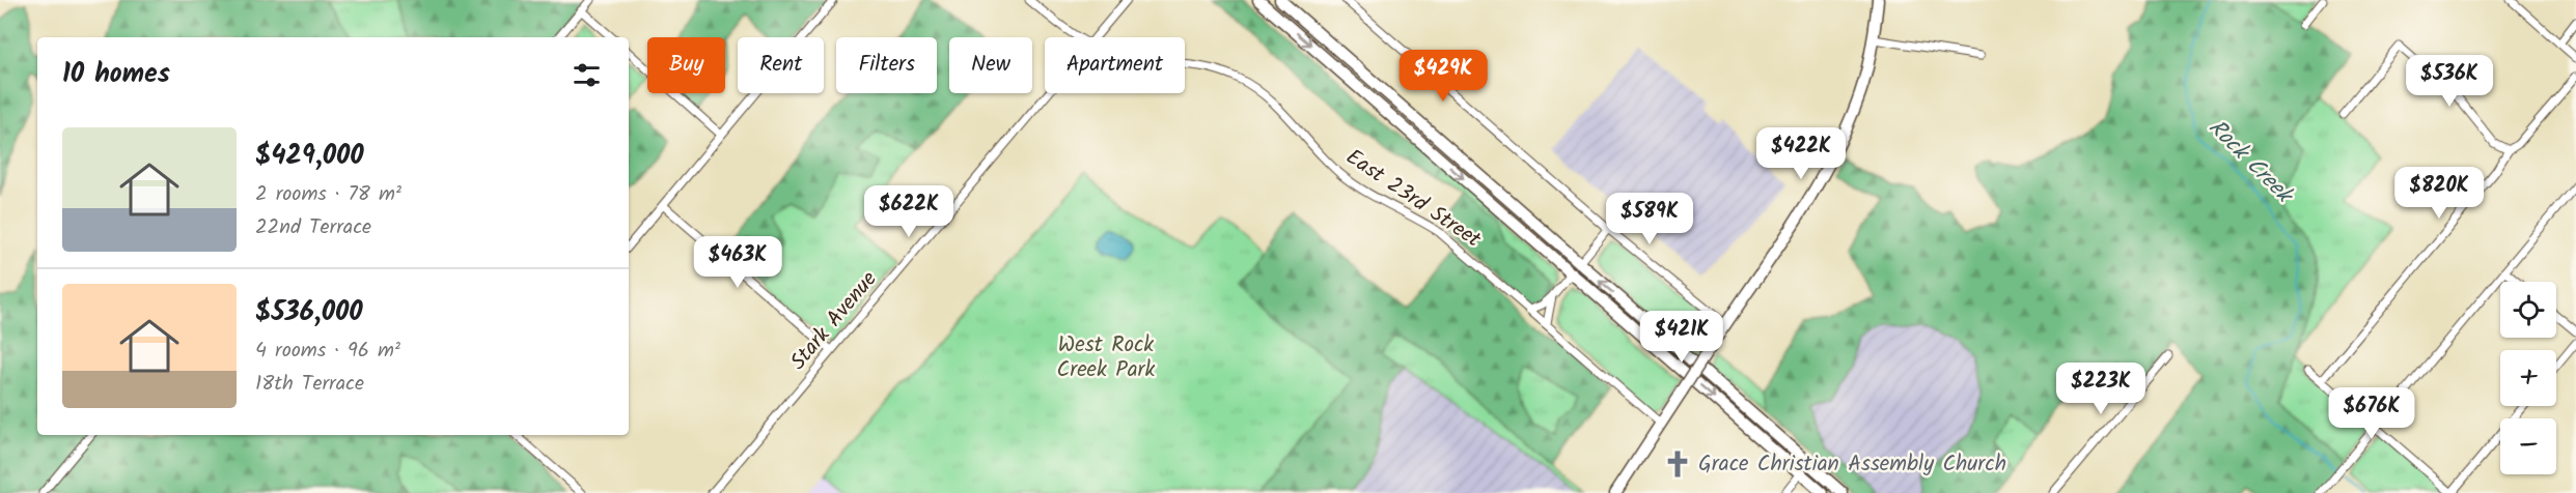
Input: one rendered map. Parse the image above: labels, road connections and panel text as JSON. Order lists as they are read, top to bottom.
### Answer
{
  "streets": {
    "street": ["East 23rd Street", "Stark Avenue"]
  },
  "water": ["Rock Creek"],
  "parks": ["West Rock Creek Park"],
  "places": {
    "church": ["Grace Christian Assembly Church"]
  },
  "page": {
    "chip": [
      "Buy",
      "Rent",
      "Filters",
      "New",
      "Apartment"
    ],
    "heading": "10 homes",
    "price": [
      "$429K",
      "$536K",
      "$422K",
      "$820K",
      "$622K",
      "$589K",
      "$463K",
      "$421K",
      "$223K",
      "$676K"
    ],
    "list": [
      {
        "name": "$429,000",
        "note": "2 rooms · 78 m² · 22nd Terrace"
      },
      {
        "name": "$536,000",
        "note": "4 rooms · 96 m² · 18th Terrace"
      }
    ],
    "map_buttons": ["+", "−"]
  }
}
